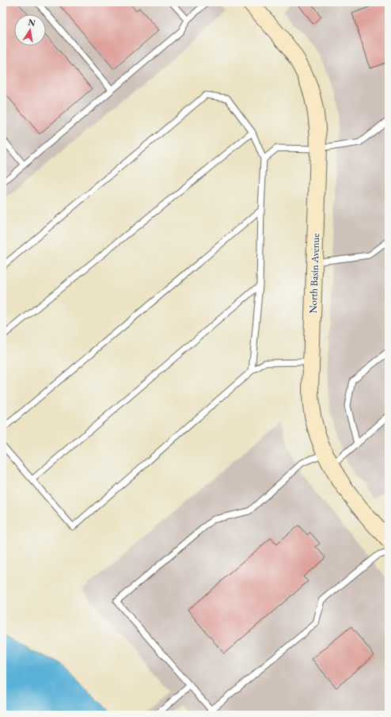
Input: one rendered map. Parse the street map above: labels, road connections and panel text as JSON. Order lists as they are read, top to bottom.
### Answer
{
  "streets": {
    "street": ["North Basin Avenue"]
  },
  "north": "top"
}
